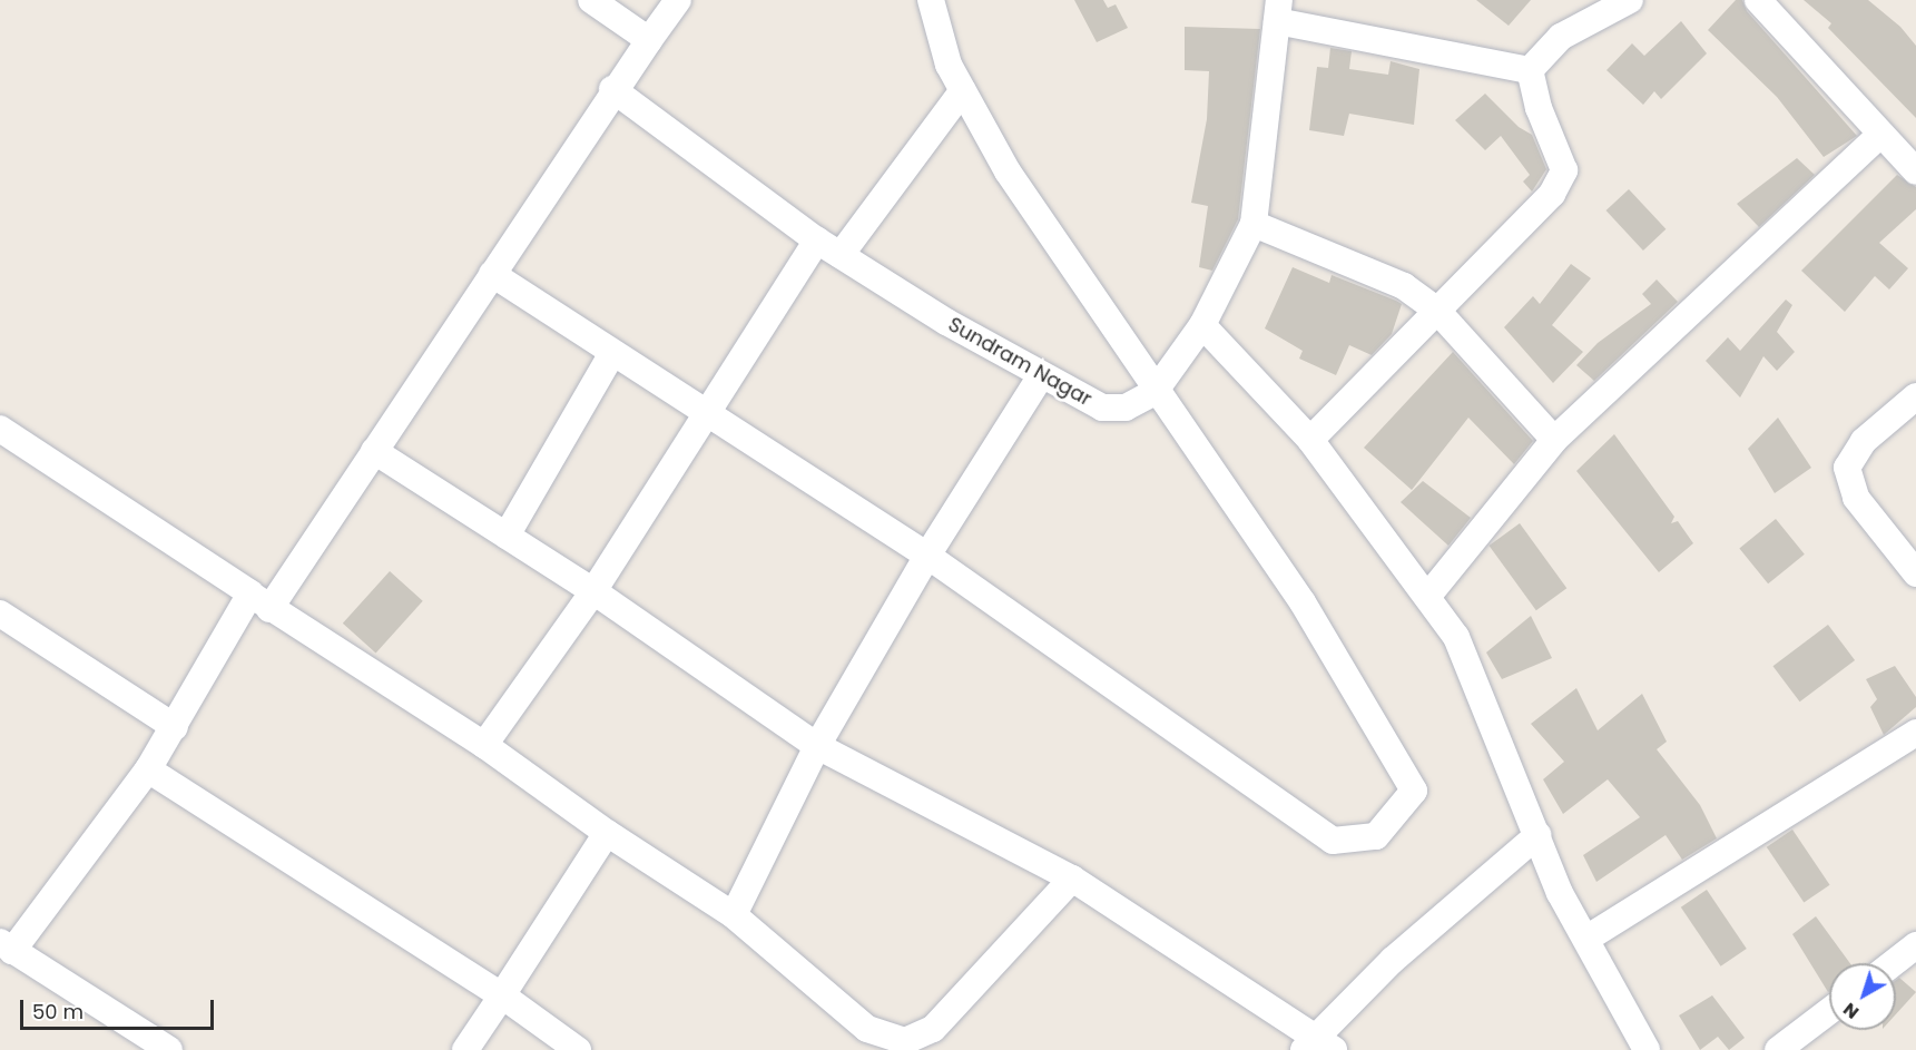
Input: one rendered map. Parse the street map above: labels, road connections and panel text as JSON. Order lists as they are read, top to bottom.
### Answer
{
  "streets": {
    "street": ["Sundram Nagar"]
  },
  "scale_bar": "50 m",
  "north": "bottom left"
}
